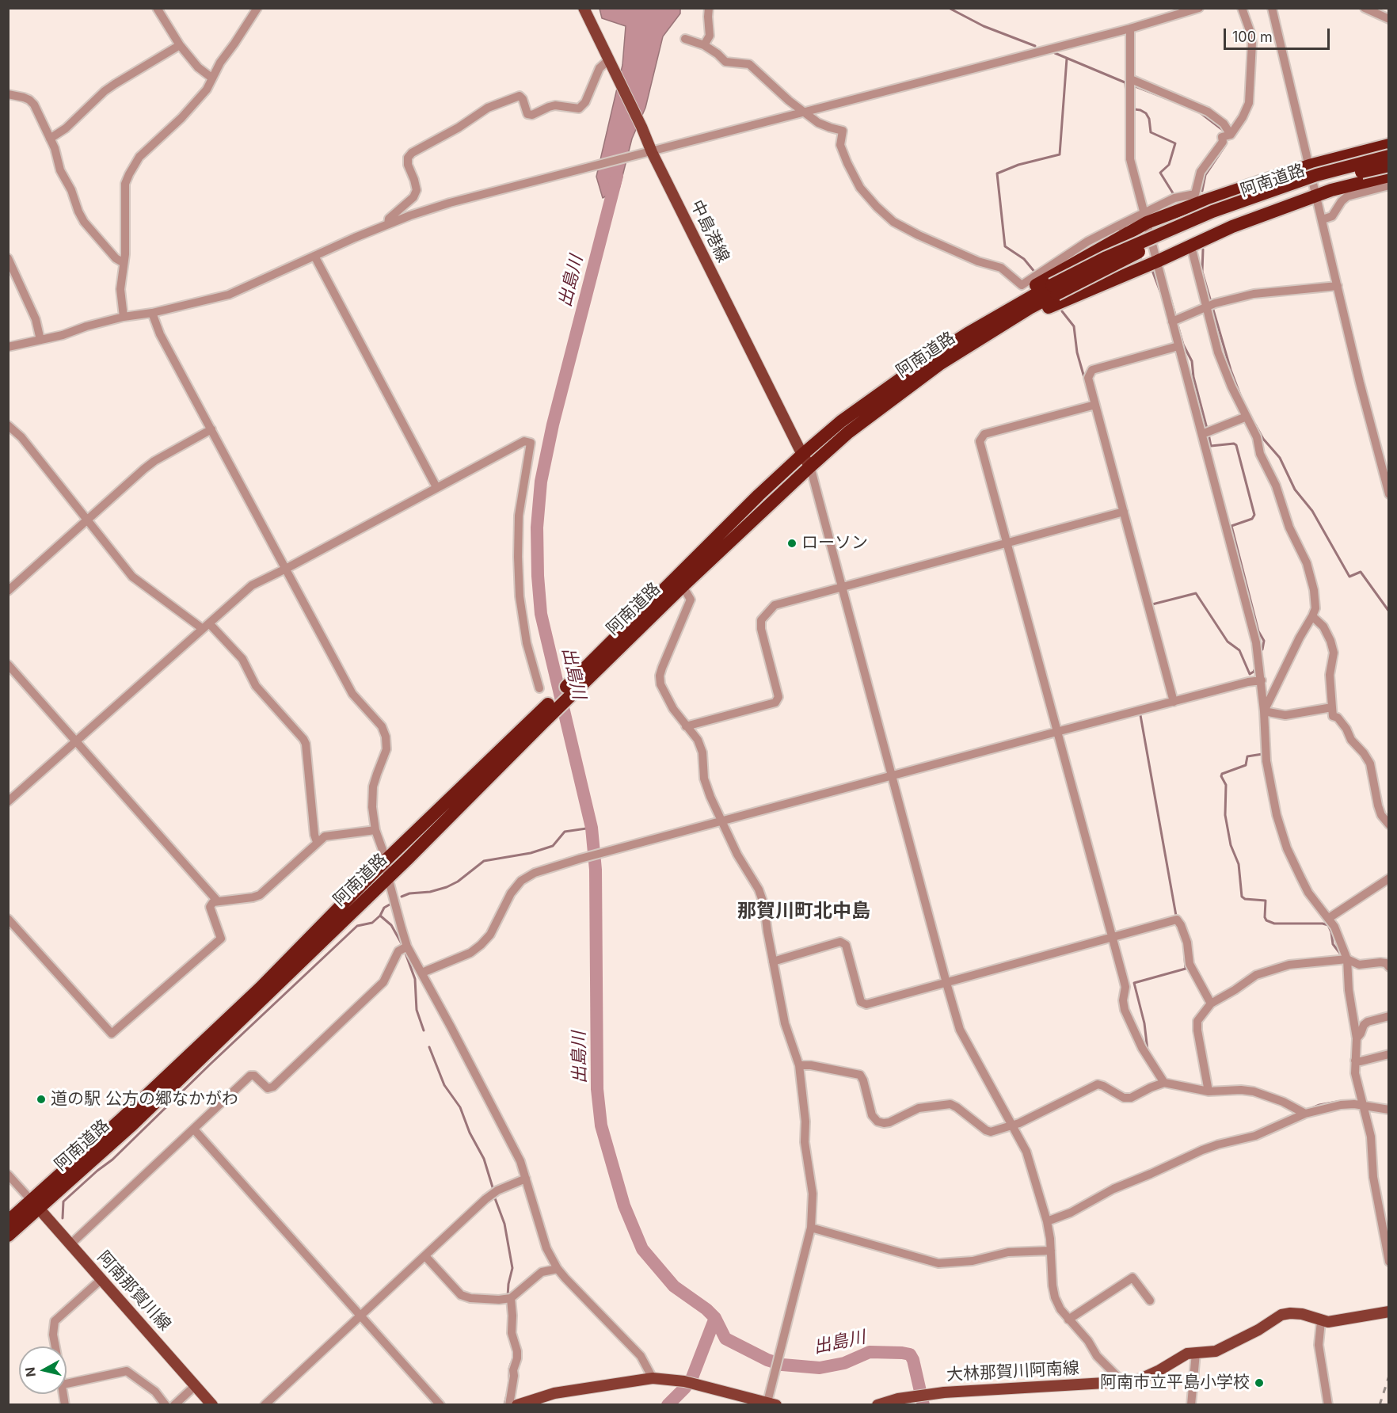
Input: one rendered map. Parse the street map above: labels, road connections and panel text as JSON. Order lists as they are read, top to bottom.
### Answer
{
  "streets": {
    "highway": ["阿南道路"],
    "main road": ["中島港線", "阿南那賀川線", "大林那賀川阿南線"]
  },
  "crossings": [
    ["阿南道路", "中島港線"],
    ["阿南道路", "阿南那賀川線"]
  ],
  "districts": ["那賀川町北中島"],
  "water": ["出島川"],
  "places": ["ローソン", "道の駅 公方の郷なかがわ", "阿南市立平島小学校"],
  "scale_bar": "100 m",
  "north": "left"
}
